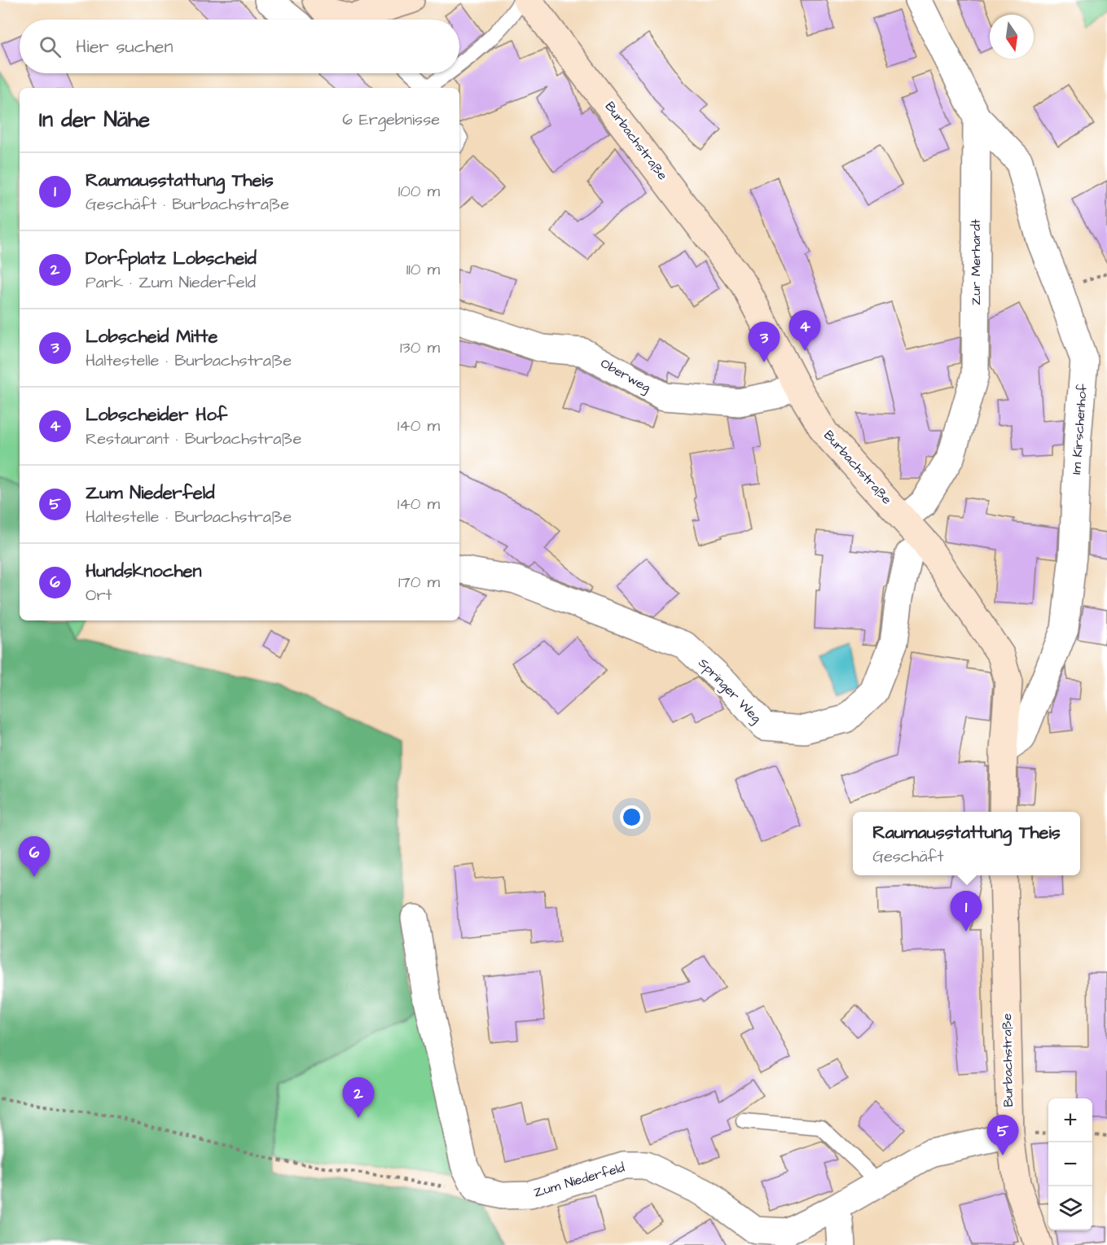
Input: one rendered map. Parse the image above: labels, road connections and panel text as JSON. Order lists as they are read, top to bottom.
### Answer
{
  "streets": {
    "street": [
      "Burbachstraße",
      "Zur Merhardt",
      "Oberweg",
      "Im Kirschenhof",
      "Springer Weg",
      "Zum Niederfeld"
    ]
  },
  "crossings": [
    ["Burbachstraße", "Zur Merhardt"],
    ["Burbachstraße", "Oberweg"],
    ["Burbachstraße", "Im Kirschenhof"],
    ["Burbachstraße", "Springer Weg"],
    ["Burbachstraße", "Zum Niederfeld"],
    ["Zur Merhardt", "Im Kirschenhof"]
  ],
  "north": "bottom",
  "page": {
    "search": "Hier suchen",
    "heading": ["In der Nähe", "6 Ergebnisse"],
    "list": [
      {
        "mark": "1",
        "name": "Raumausstattung Theis",
        "note": "Geschäft · Burbachstraße",
        "value": "100 m"
      },
      {
        "mark": "2",
        "name": "Dorfplatz Lobscheid",
        "note": "Park · Zum Niederfeld",
        "value": "110 m"
      },
      {
        "mark": "3",
        "name": "Lobscheid Mitte",
        "note": "Haltestelle · Burbachstraße",
        "value": "130 m"
      },
      {
        "mark": "4",
        "name": "Lobscheider Hof",
        "note": "Restaurant · Burbachstraße",
        "value": "140 m"
      },
      {
        "mark": "5",
        "name": "Zum Niederfeld",
        "note": "Haltestelle · Burbachstraße",
        "value": "140 m"
      },
      {
        "mark": "6",
        "name": "Hundsknochen",
        "note": "Ort",
        "value": "170 m"
      }
    ],
    "pins": [
      "4",
      "3",
      "6",
      "1",
      "2",
      "5"
    ],
    "popup": ["Raumausstattung Theis", "Geschäft"],
    "map_buttons": ["+", "−"]
  }
}
